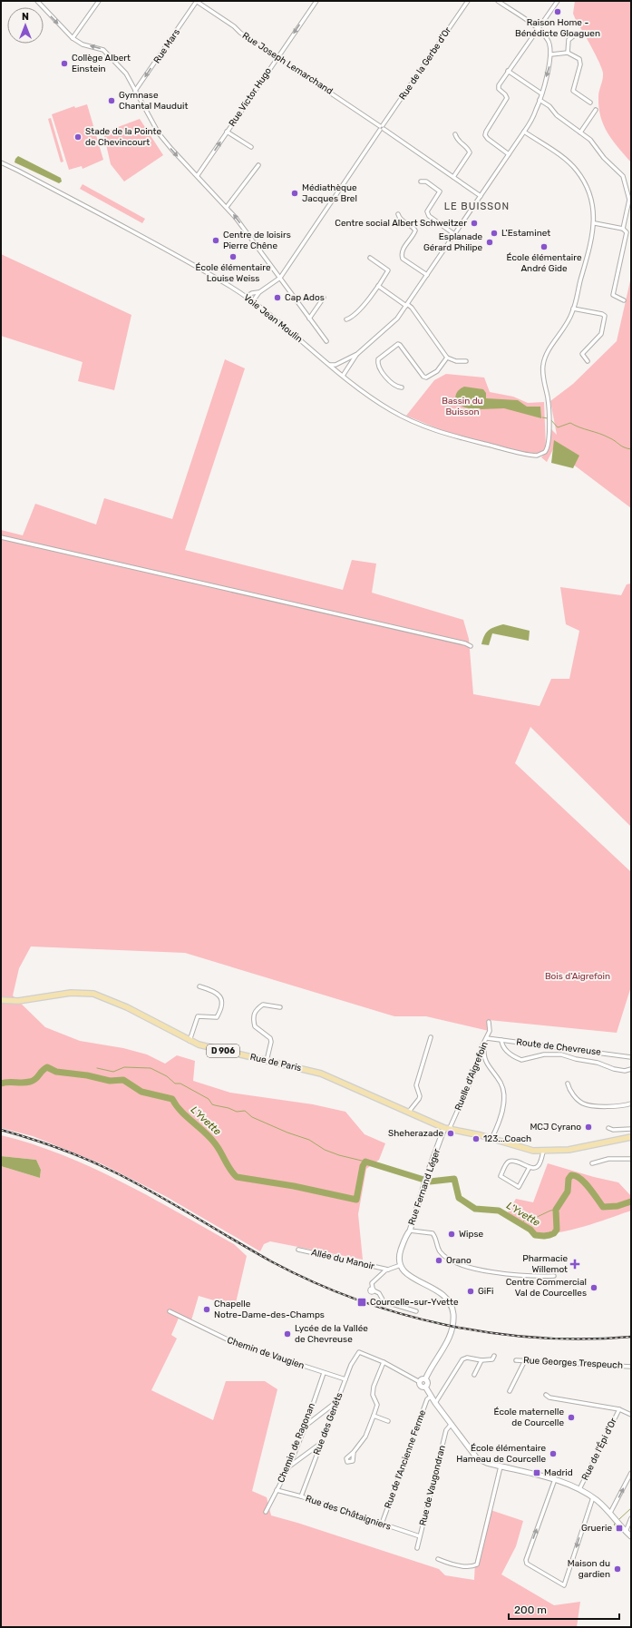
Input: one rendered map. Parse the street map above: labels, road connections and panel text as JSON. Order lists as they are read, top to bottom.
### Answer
{
  "streets": {
    "main road": ["D 906", "Rue de Paris"],
    "street": [
      "Rue Mars",
      "Rue Joseph Lemarchand",
      "Rue de la Gerbe d'Or",
      "Rue Victor Hugo",
      "Voie Jean Moulin",
      "Route de Chevreuse",
      "Ruelle d'Aigrefoin",
      "Rue Fernand Léger",
      "Allée du Manoir",
      "Chemin de Vaugien",
      "Rue Georges Trespeuch",
      "Rue des Genêts",
      "Chemin de Ragonan",
      "Rue de l'Épi d'Or",
      "Rue de l'Ancienne Ferme",
      "Rue de Vaugondran",
      "Rue des Châtaigniers"
    ]
  },
  "crossings": [
    ["Rue Mars", "Rue Joseph Lemarchand"],
    ["Rue Joseph Lemarchand", "Rue de la Gerbe d'Or"],
    ["Rue Joseph Lemarchand", "Rue Victor Hugo"],
    ["Rue de la Gerbe d'Or", "Voie Jean Moulin"],
    ["Route de Chevreuse", "Ruelle d'Aigrefoin"],
    ["Rue de Paris", "Ruelle d'Aigrefoin"],
    ["Rue de Paris", "Rue Fernand Léger"],
    ["Ruelle d'Aigrefoin", "Rue Fernand Léger"],
    ["Chemin de Vaugien", "Rue des Genêts"],
    ["Chemin de Vaugien", "Chemin de Ragonan"],
    ["Rue des Genêts", "Rue des Châtaigniers"],
    ["Chemin de Ragonan", "Rue des Châtaigniers"],
    ["Rue de l'Ancienne Ferme", "Rue des Châtaigniers"],
    ["Rue de Vaugondran", "Rue des Châtaigniers"]
  ],
  "one_way": ["Rue Mars"],
  "districts": ["LE BUISSON"],
  "water": ["L'Yvette"],
  "parks": ["Bassin du Buisson", "Bois d'Aigrefoin"],
  "places": {
    "other": [
      "Raison Home - Bénédicte Gloaguen",
      "Collège Albert Einstein",
      "Gymnase Chantal Mauduit",
      "Stade de la Pointe de Chevincourt",
      "Médiathèque Jacques Brel",
      "Centre social Albert Schweitzer",
      "L'Estaminet",
      "Centre de loisirs Pierre Chêne",
      "Esplanade Gérard Philipe",
      "École élémentaire André Gide",
      "École élémentaire Louise Weiss",
      "Cap Ados",
      "MCJ Cyrano",
      "Sheherazade",
      "123...Coach",
      "Wipse",
      "Orano",
      "Centre Commercial Val de Courcelles",
      "GiFi",
      "Chapelle Notre-Dame-des-Champs",
      "Lycée de la Vallée de Chevreuse",
      "École maternelle de Courcelle",
      "École élémentaire Hameau de Courcelle",
      "Maison du gardien"
    ],
    "health": ["Pharmacie Willemot"],
    "transit": ["Courcelle-sur-Yvette", "Madrid", "Gruerie"]
  },
  "scale_bar": "200 m",
  "north": "top"
}
